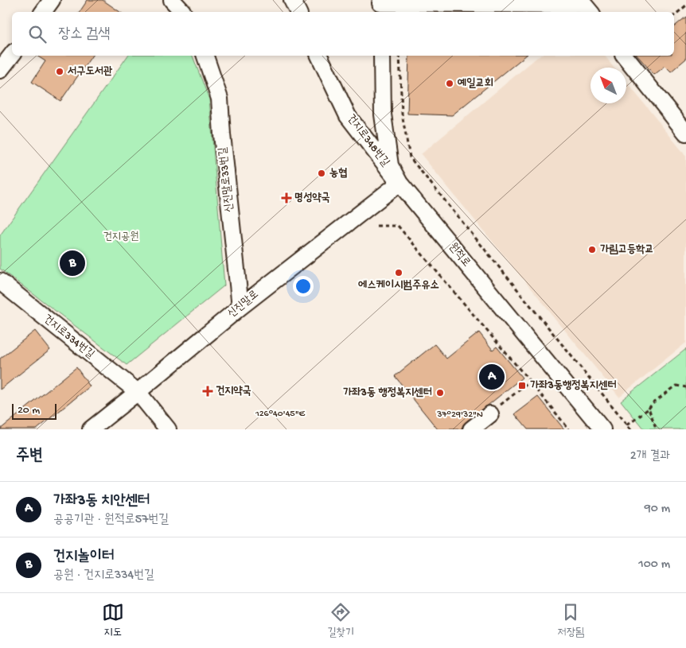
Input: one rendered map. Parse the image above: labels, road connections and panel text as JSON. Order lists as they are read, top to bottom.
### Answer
{
  "streets": {
    "street": [
      "건지로348번길",
      "신진말로33번길",
      "원적로",
      "신진말로",
      "건지로334번길"
    ]
  },
  "crossings": [
    ["건지로348번길", "원적로"],
    ["건지로348번길", "신진말로"],
    ["신진말로33번길", "신진말로"],
    ["원적로", "신진말로"],
    ["신진말로", "건지로334번길"]
  ],
  "parks": ["건지공원"],
  "places": {
    "other": [
      "서구도서관",
      "예일교회",
      "농협",
      "가림고등학교",
      "에스케이시범주유소",
      "가좌3동 행정복지센터"
    ],
    "health": ["명성약국", "건지약국"],
    "transit": ["가좌3동행정복지센터"]
  },
  "scale_bar": "20 m",
  "north": "top left",
  "page": {
    "search": "장소 검색",
    "pins": ["B", "A"],
    "scale": "20 m",
    "heading": ["주변", "2개 결과"],
    "list": [
      {
        "mark": "A",
        "name": "가좌3동 치안센터",
        "note": "공공기관 · 원적로57번길",
        "value": "90 m"
      },
      {
        "mark": "B",
        "name": "건지놀이터",
        "note": "공원 · 건지로334번길",
        "value": "100 m"
      }
    ],
    "nav": ["지도", "길찾기", "저장됨"]
  },
  "coordinates": ["126°40'45\"E", "37°29'32\"N"]
}
